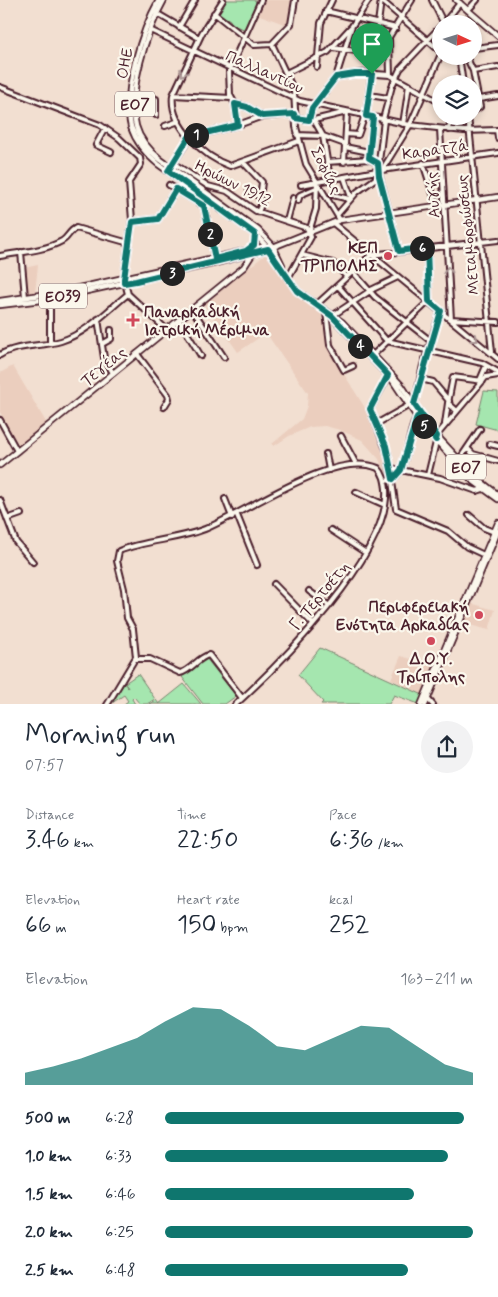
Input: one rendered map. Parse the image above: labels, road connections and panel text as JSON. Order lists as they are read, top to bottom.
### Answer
{
  "streets": {
    "main road": [
      "ΟΗΕ",
      "ΕΟ7",
      "ΕΟ39",
      "Τεγέας"
    ],
    "street": [
      "Παλλαντίου",
      "Καρατζά",
      "Σοφίας",
      "Ηρώων 1912",
      "Αυγής",
      "Μεταμορφώσεως",
      "Γ. Τερτσέτη"
    ]
  },
  "crossings": [
    ["ΟΗΕ", "Παλλαντίου"],
    ["ΟΗΕ", "ΕΟ7"],
    ["ΟΗΕ", "Ηρώων 1912"],
    ["ΟΗΕ", "ΕΟ39"],
    ["Παλλαντίου", "Σοφίας"],
    ["Παλλαντίου", "Αυγής"],
    ["Παλλαντίου", "Μεταμορφώσεως"],
    ["ΕΟ7", "ΕΟ39"],
    ["Καρατζά", "Σοφίας"],
    ["Καρατζά", "Αυγής"],
    ["Καρατζά", "Μεταμορφώσεως"],
    ["Σοφίας", "ΕΟ39"],
    ["Ηρώων 1912", "ΕΟ39"],
    ["Αυγής", "ΕΟ39"],
    ["Μεταμορφώσεως", "ΕΟ39"],
    ["ΕΟ39", "Τεγέας"]
  ],
  "places": {
    "other": ["ΚΕΠ ΤΡΙΠΟΛΗΣ", "Περιφερειακή Ενότητα Αρκαδίας", "Δ.Ο.Υ. Τρίπολης"],
    "health": ["Παναρκαδική Ιατρική Μέριμνα"]
  },
  "north": "right",
  "page": {
    "pins": [
      "1",
      "2",
      "6",
      "3",
      "4",
      "5"
    ],
    "heading": ["Morning run", "07:57"],
    "stats": [
      ["Distance", "3.46 km"],
      ["Time", "22:50"],
      ["Pace", "6:36 /km"],
      ["Elevation", "66 m"],
      ["Heart rate", "150 bpm"],
      ["kcal", "252"]
    ],
    "chart": ["Elevation", "163–211 m"],
    "list": [
      {
        "name": "500 m",
        "note": "6:28"
      },
      {
        "name": "1.0 km",
        "note": "6:33"
      },
      {
        "name": "1.5 km",
        "note": "6:46"
      },
      {
        "name": "2.0 km",
        "note": "6:25"
      },
      {
        "name": "2.5 km",
        "note": "6:48"
      }
    ]
  }
}
